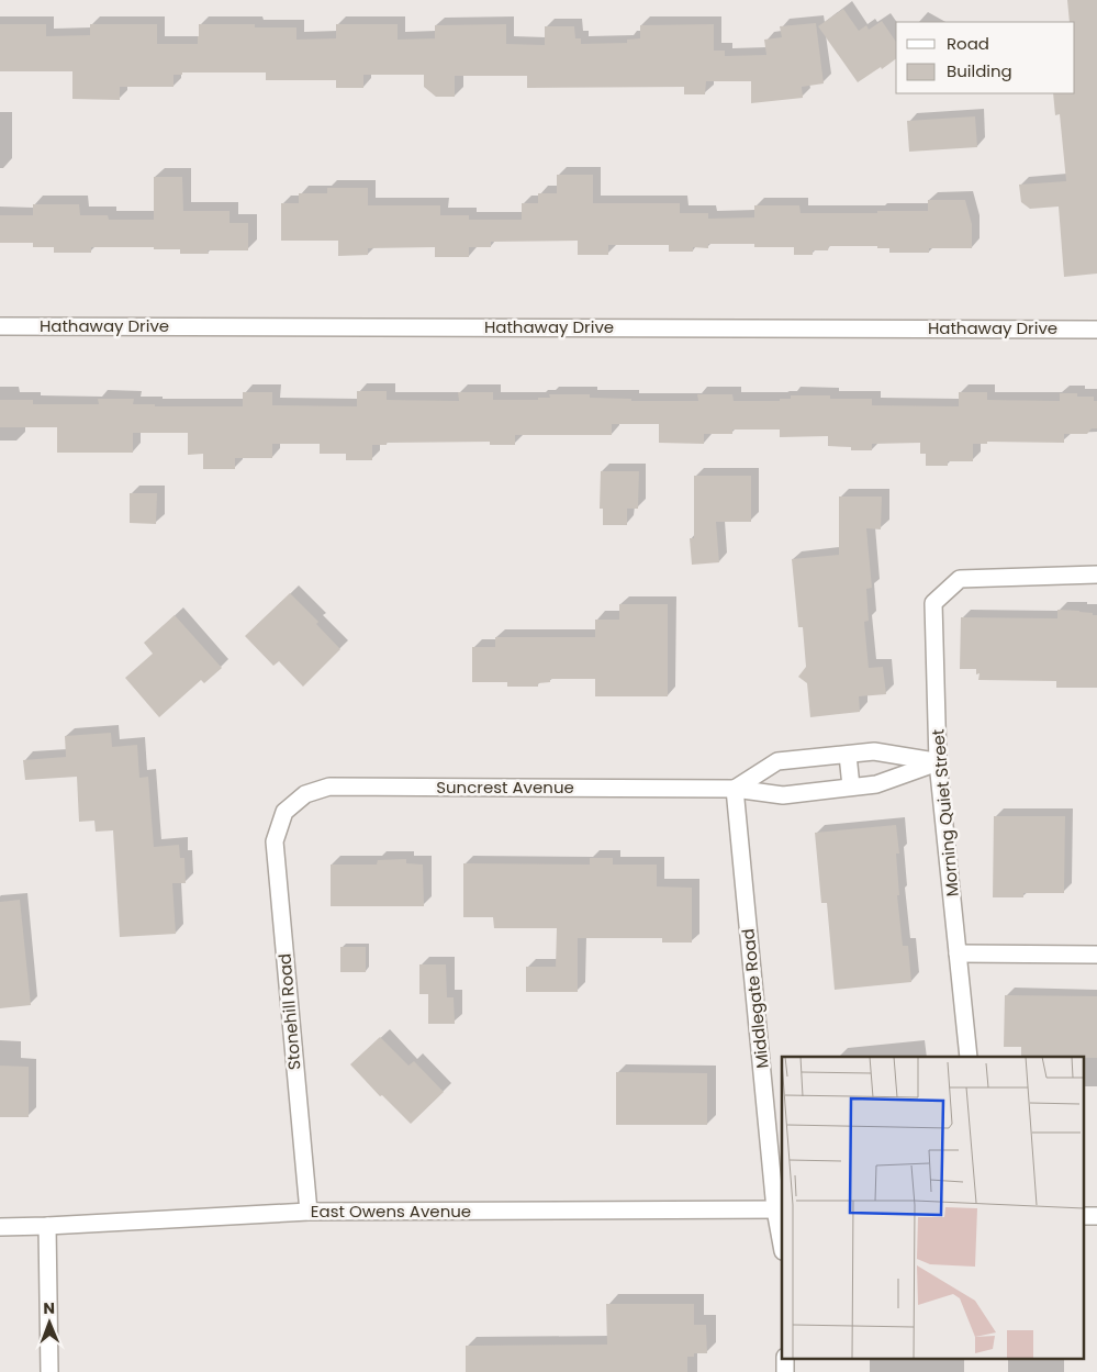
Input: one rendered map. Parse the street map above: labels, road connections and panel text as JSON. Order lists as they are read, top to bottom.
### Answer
{
  "streets": {
    "street": [
      "Hathaway Drive",
      "Suncrest Avenue",
      "Morning Quiet Street",
      "Middlegate Road",
      "Stonehill Road",
      "East Owens Avenue"
    ]
  },
  "crossings": [
    ["Suncrest Avenue", "Morning Quiet Street"],
    ["Suncrest Avenue", "Middlegate Road"],
    ["Suncrest Avenue", "Stonehill Road"],
    ["Middlegate Road", "East Owens Avenue"],
    ["Stonehill Road", "East Owens Avenue"]
  ],
  "legend": ["Road", "Building"],
  "north": "top"
}
